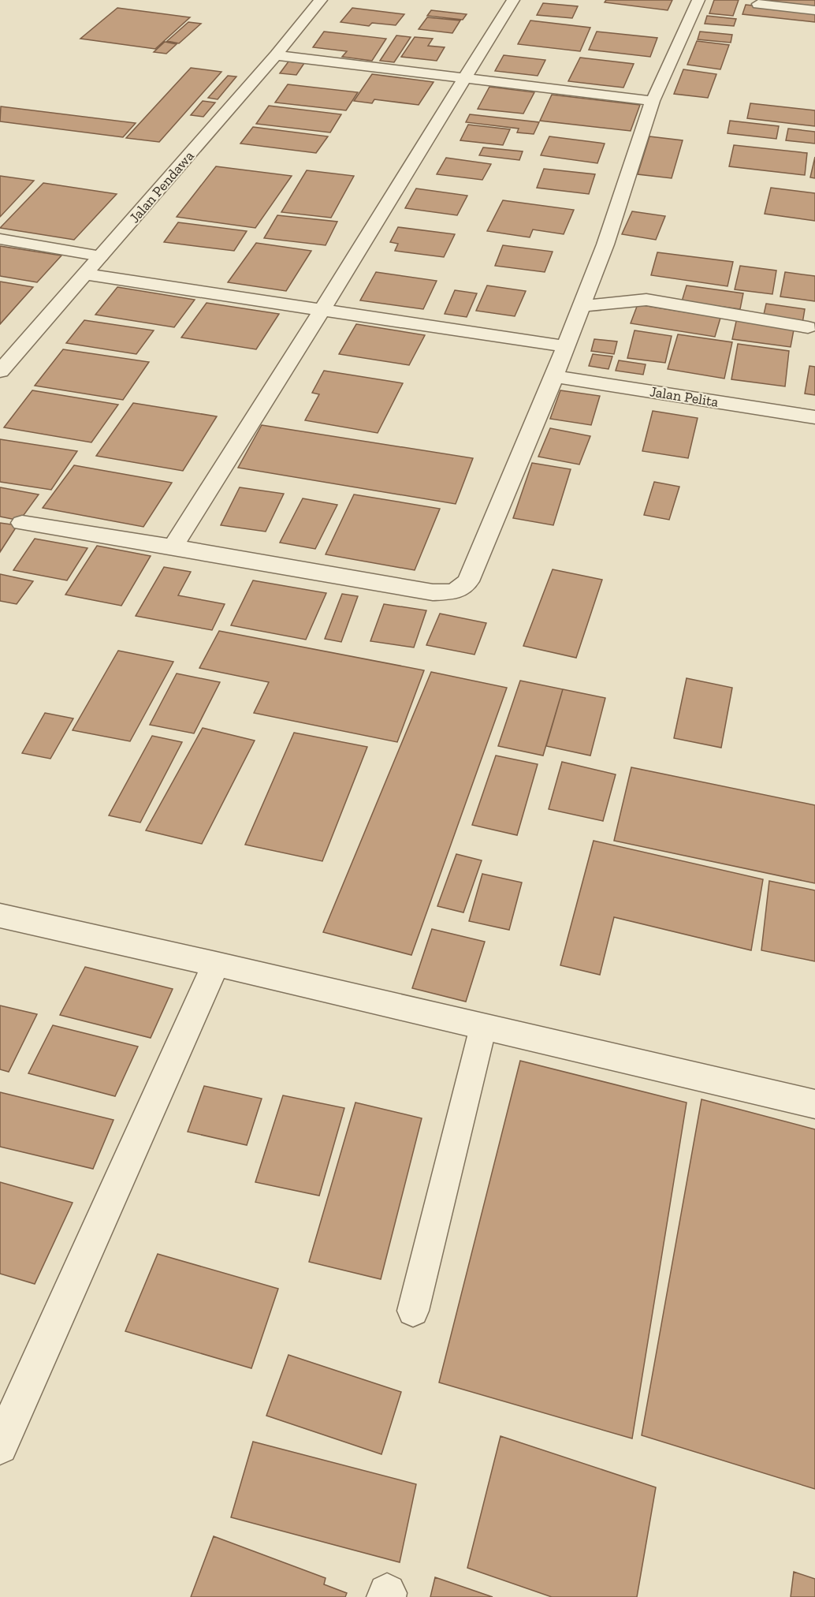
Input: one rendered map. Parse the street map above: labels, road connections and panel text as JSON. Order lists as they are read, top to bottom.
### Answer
{
  "streets": {
    "street": ["Jalan Pendawa", "Jalan Pelita"]
  }
}
